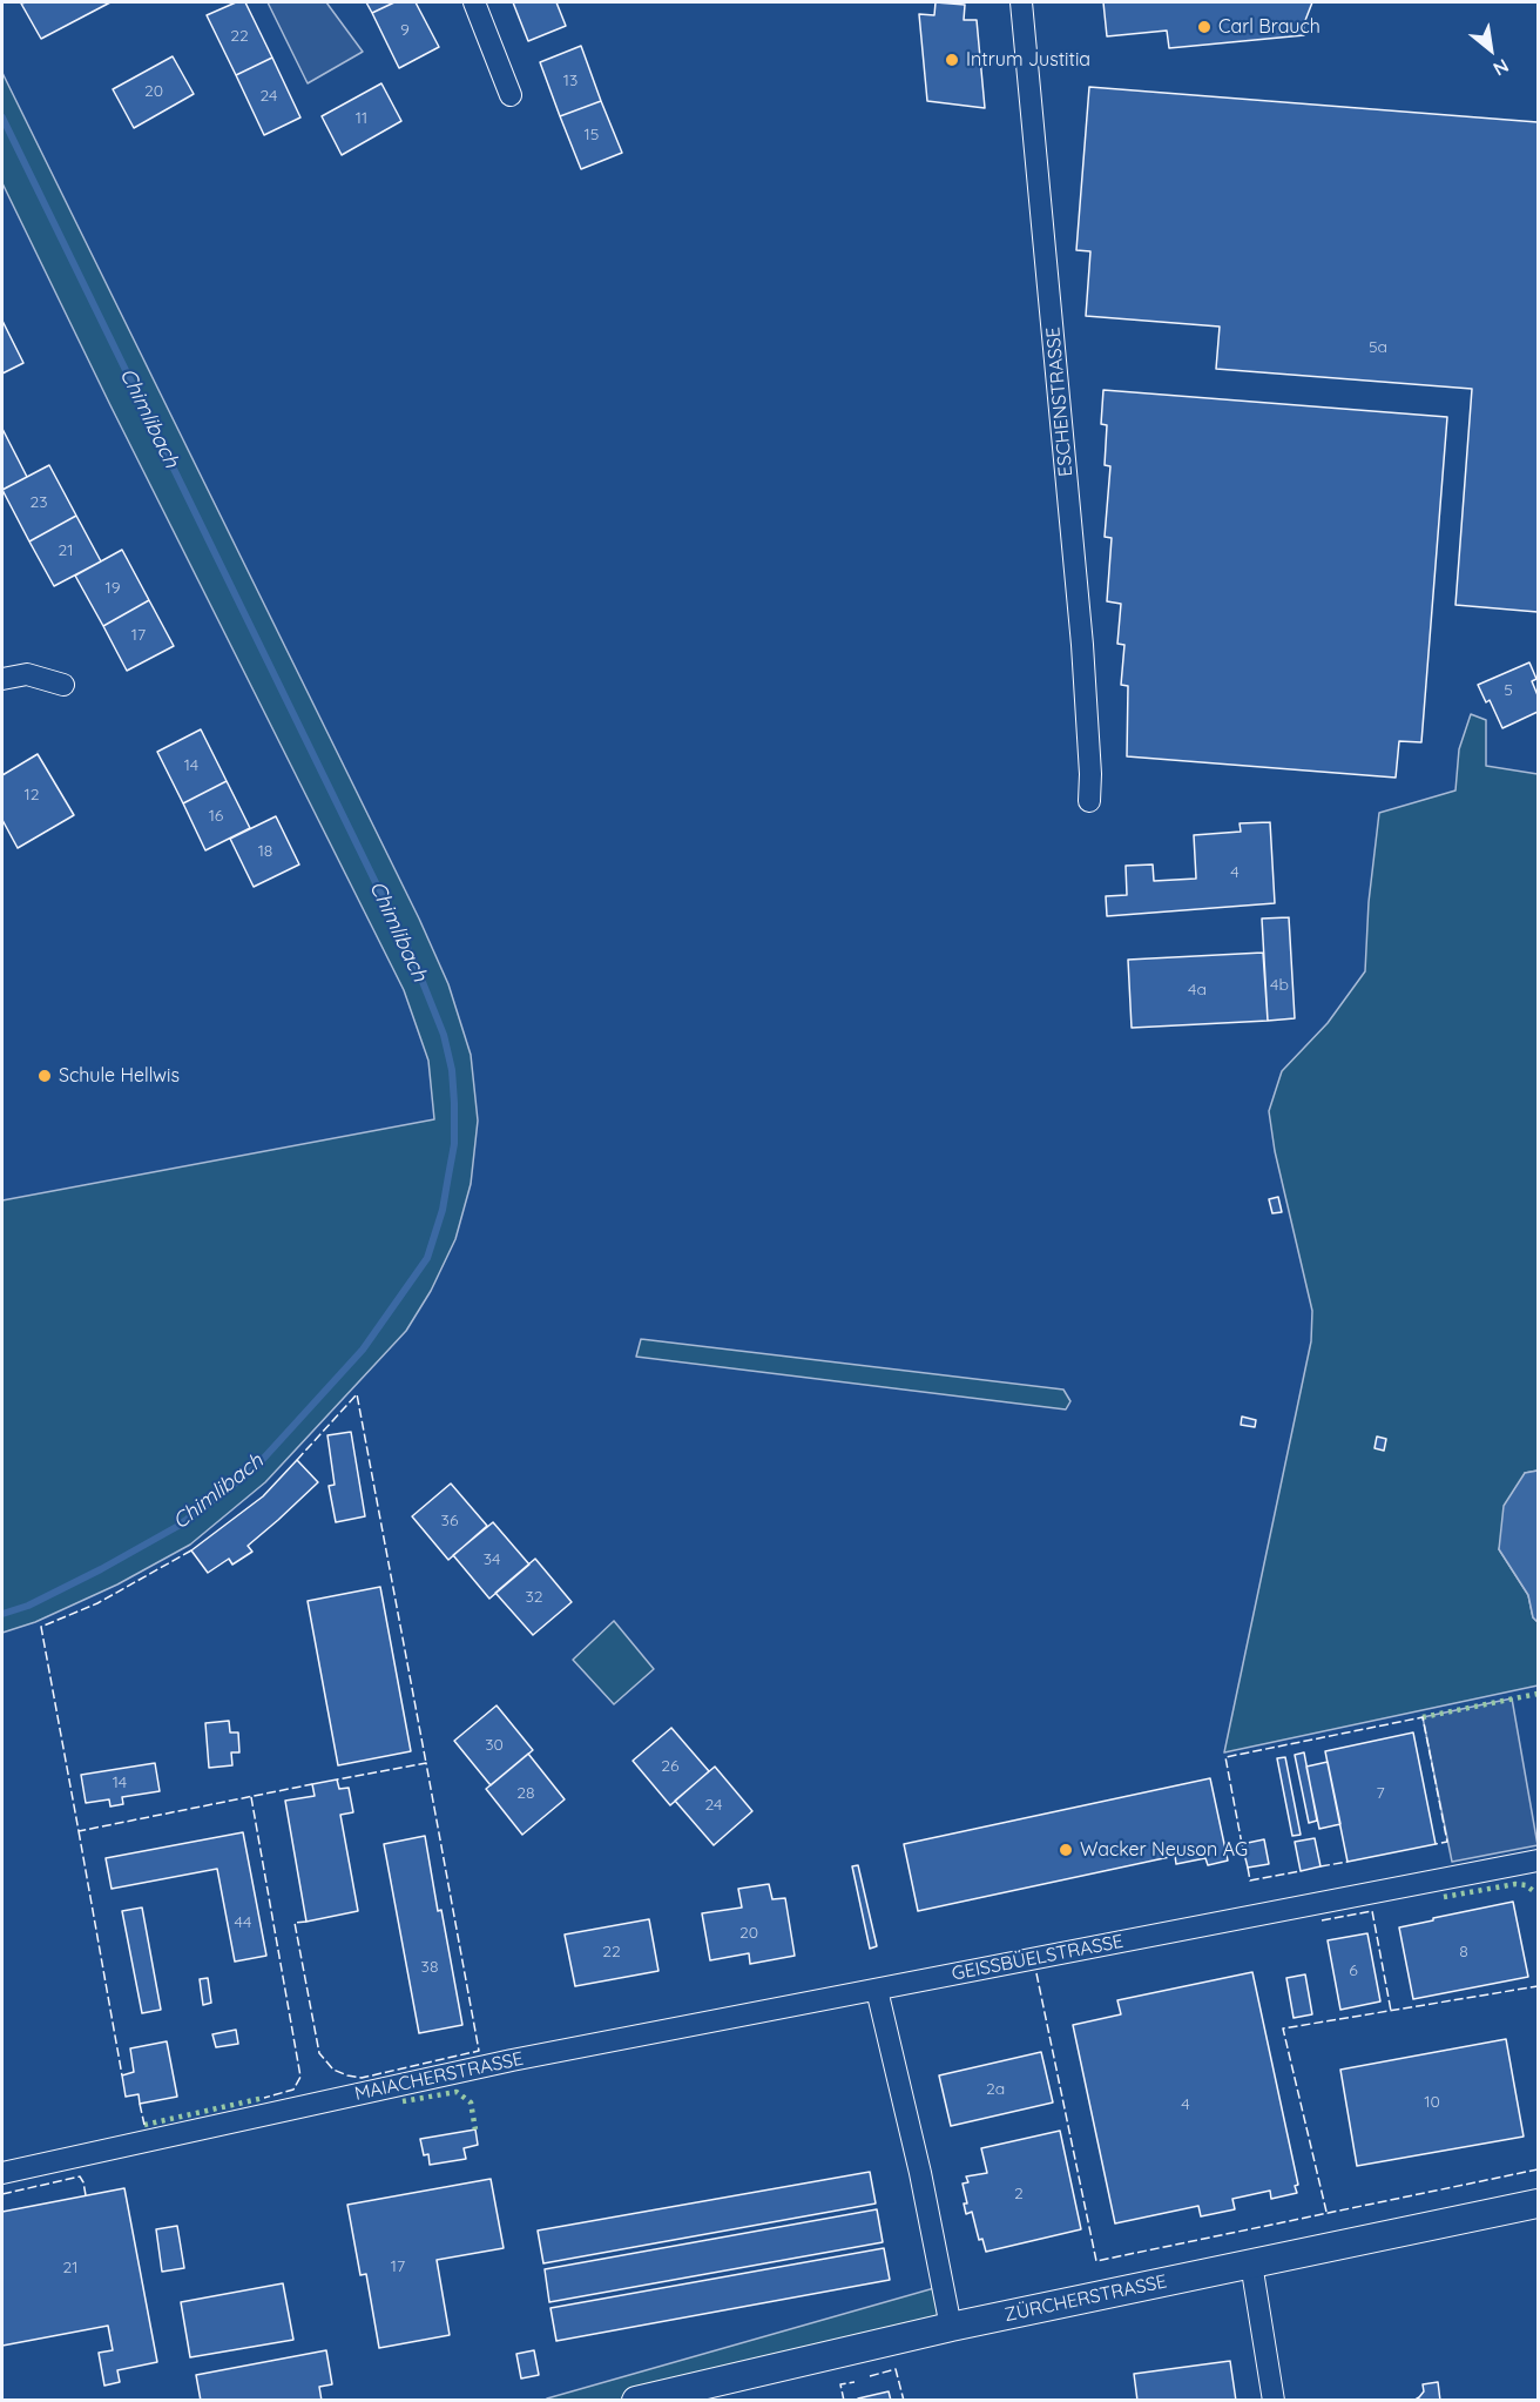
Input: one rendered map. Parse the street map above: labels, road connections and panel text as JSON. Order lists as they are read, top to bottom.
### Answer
{
  "streets": {
    "main road": ["ZÜRCHERSTRASSE"],
    "street": ["ESCHENSTRASSE", "GEISSBÜELSTRASSE", "MAIACHERSTRASSE"]
  },
  "crossings": [
    ["GEISSBÜELSTRASSE", "MAIACHERSTRASSE"]
  ],
  "water": ["Chimlibach"],
  "places": [
    "Carl Brauch",
    "Intrum Justitia",
    "Schule Hellwis",
    "Wacker Neuson AG"
  ],
  "house_numbers": [
    "9",
    "22",
    "13",
    "20",
    "24",
    "11",
    "15",
    "5a",
    "23",
    "21",
    "19",
    "17",
    "5",
    "14",
    "12",
    "16",
    "18",
    "4",
    "4b",
    "4a",
    "36",
    "34",
    "32",
    "30",
    "26",
    "14",
    "28",
    "7",
    "24",
    "44",
    "20",
    "22",
    "8",
    "38",
    "6",
    "2a",
    "10",
    "4",
    "2",
    "17",
    "21"
  ],
  "north": "bottom right"
}
